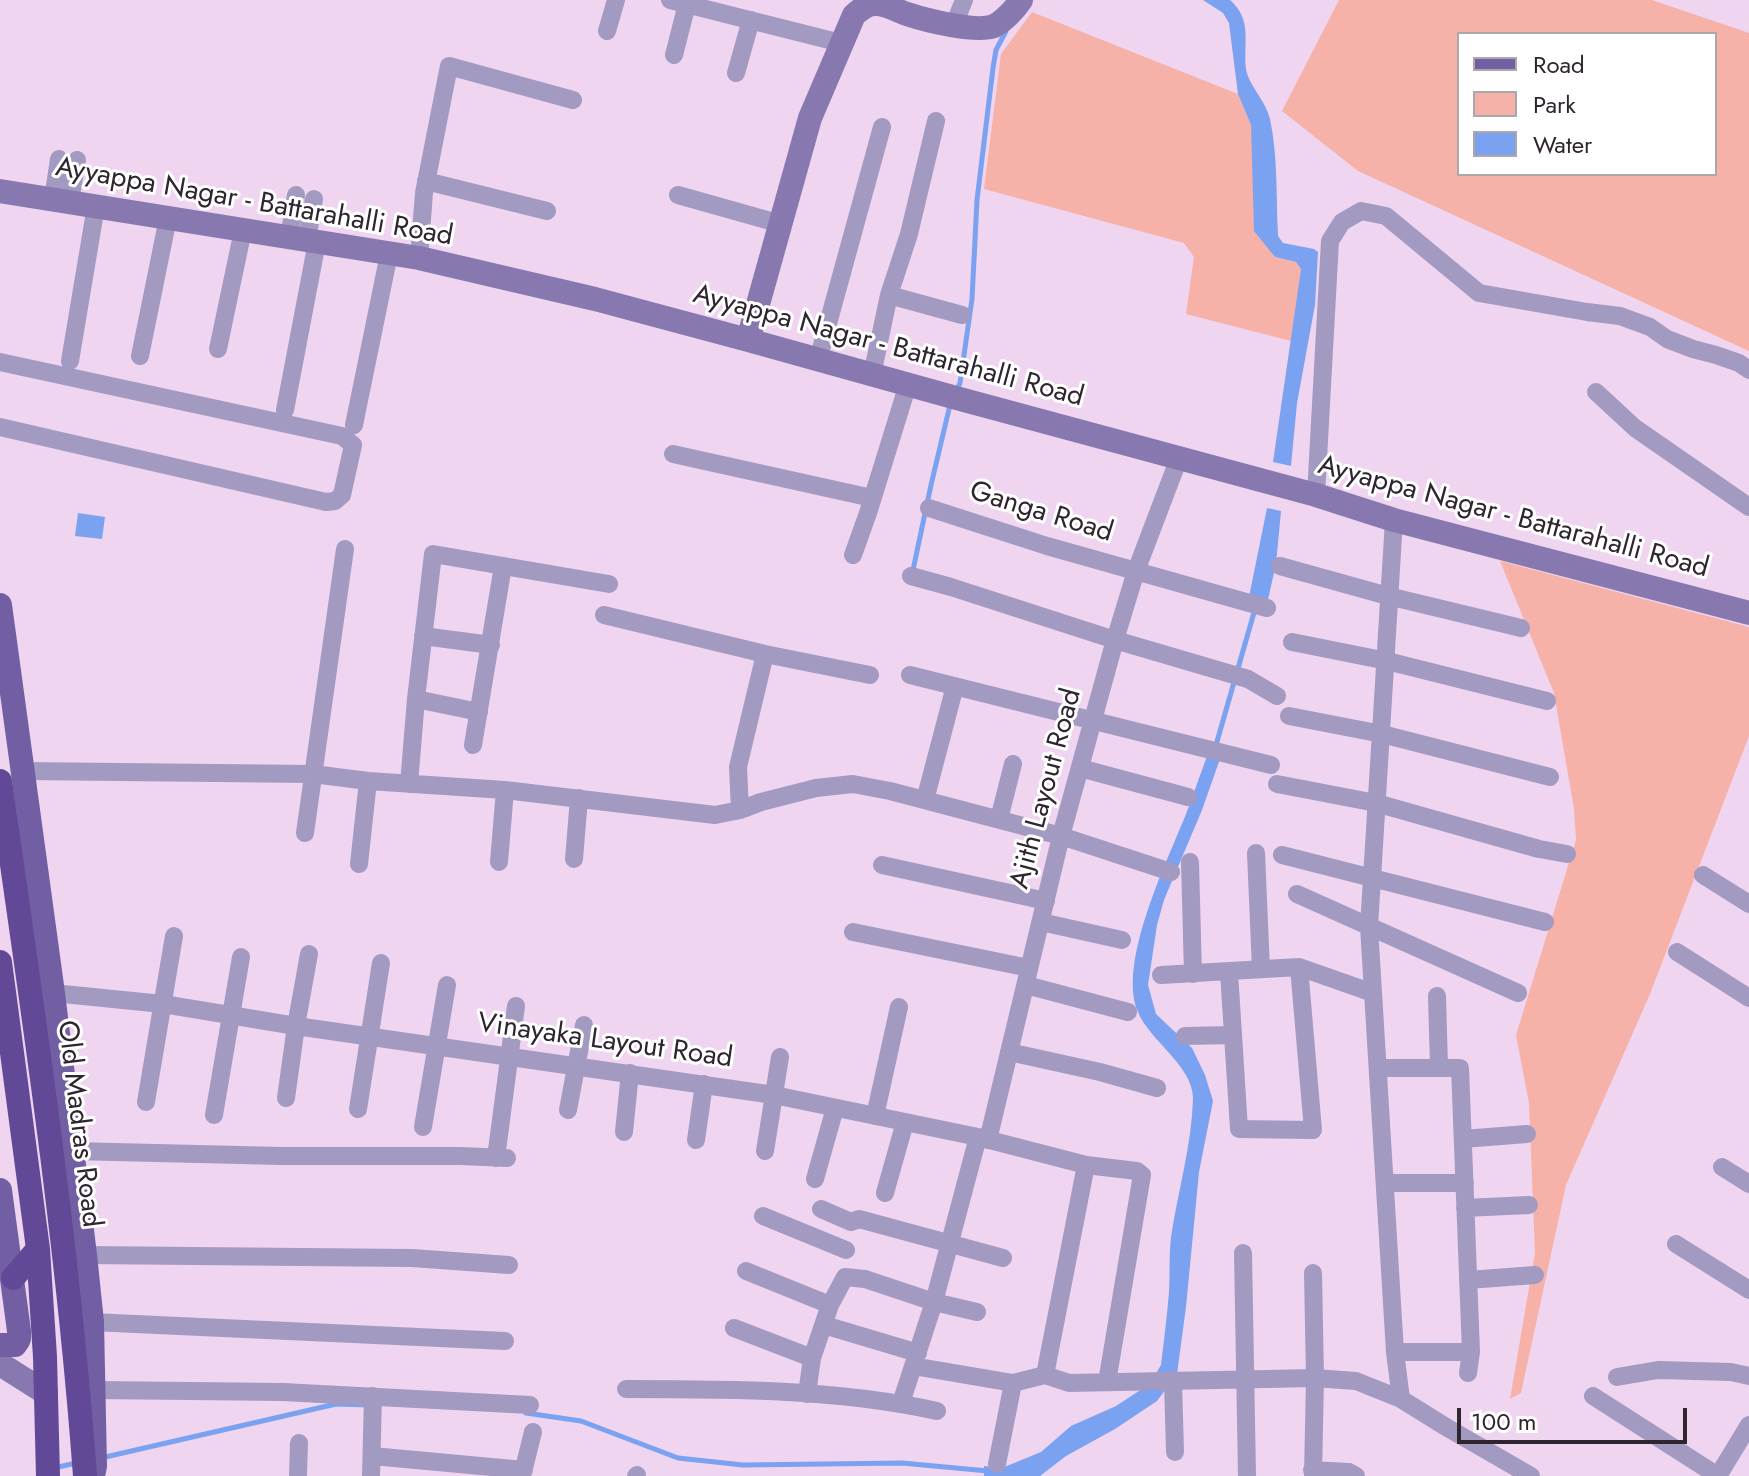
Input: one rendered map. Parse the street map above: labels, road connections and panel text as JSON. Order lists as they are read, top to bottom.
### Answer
{
  "streets": {
    "highway": ["Old Madras Road"],
    "main road": ["Ayyappa Nagar - Battarahalli Road"],
    "street": ["Ganga Road", "Ajith Layout Road", "Vinayaka Layout Road"]
  },
  "crossings": [
    ["Ayyappa Nagar - Battarahalli Road", "Ajith Layout Road"],
    ["Ganga Road", "Ajith Layout Road"],
    ["Ajith Layout Road", "Vinayaka Layout Road"]
  ],
  "legend": ["Road", "Park", "Water"],
  "scale_bar": "100 m"
}
